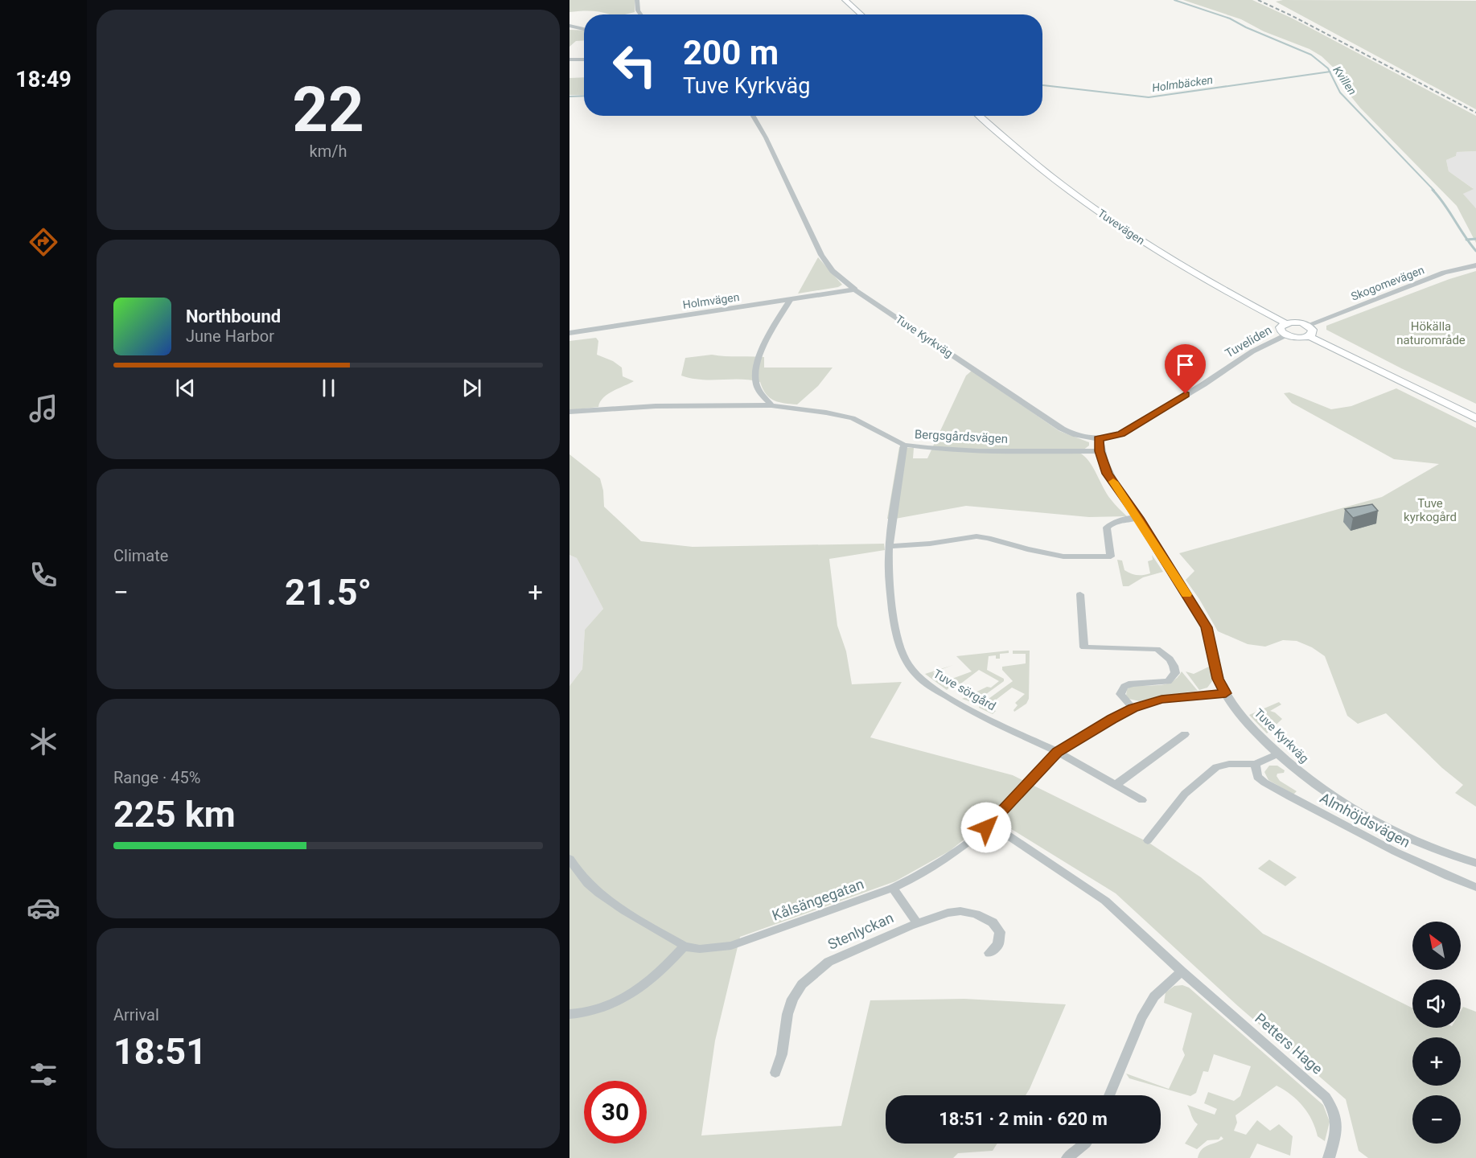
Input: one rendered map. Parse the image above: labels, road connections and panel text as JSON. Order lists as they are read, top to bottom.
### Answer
{
  "streets": {
    "main road": ["Tuvevägen"],
    "street": [
      "Skogomevägen",
      "Holmvägen",
      "Tuve Kyrkväg",
      "Tuveliden",
      "Bergsgårdsvägen",
      "Tuve sörgård",
      "Almhöjdsvägen",
      "Kålsängegatan",
      "Stenlyckan",
      "Petters Hage"
    ]
  },
  "crossings": [
    ["Tuvevägen", "Skogomevägen"],
    ["Holmvägen", "Tuve Kyrkväg"],
    ["Tuve Kyrkväg", "Tuveliden"],
    ["Tuve Kyrkväg", "Bergsgårdsvägen"],
    ["Tuve Kyrkväg", "Kålsängegatan"],
    ["Bergsgårdsvägen", "Tuve sörgård"],
    ["Tuve sörgård", "Kålsängegatan"],
    ["Kålsängegatan", "Stenlyckan"],
    ["Kålsängegatan", "Petters Hage"]
  ],
  "water": ["Kvillen", "Holmbäcken"],
  "parks": ["Hökälla naturområde", "Tuve kyrkogård"],
  "north": "top left",
  "page": {
    "tabs": "18:49",
    "tile": [
      ["22", "km/h"],
      "Climate",
      ["Range · 45%", "225 km"],
      ["Arrival", "18:51"]
    ],
    "turn": ["200 m", "Tuve Kyrkväg"],
    "song": ["Northbound", "June Harbor"],
    "heat": ["−", "21.5°", "+"],
    "map_buttons": ["+", "−"],
    "limit": "30",
    "trip": "18:51 · 2 min · 620 m"
  }
}
